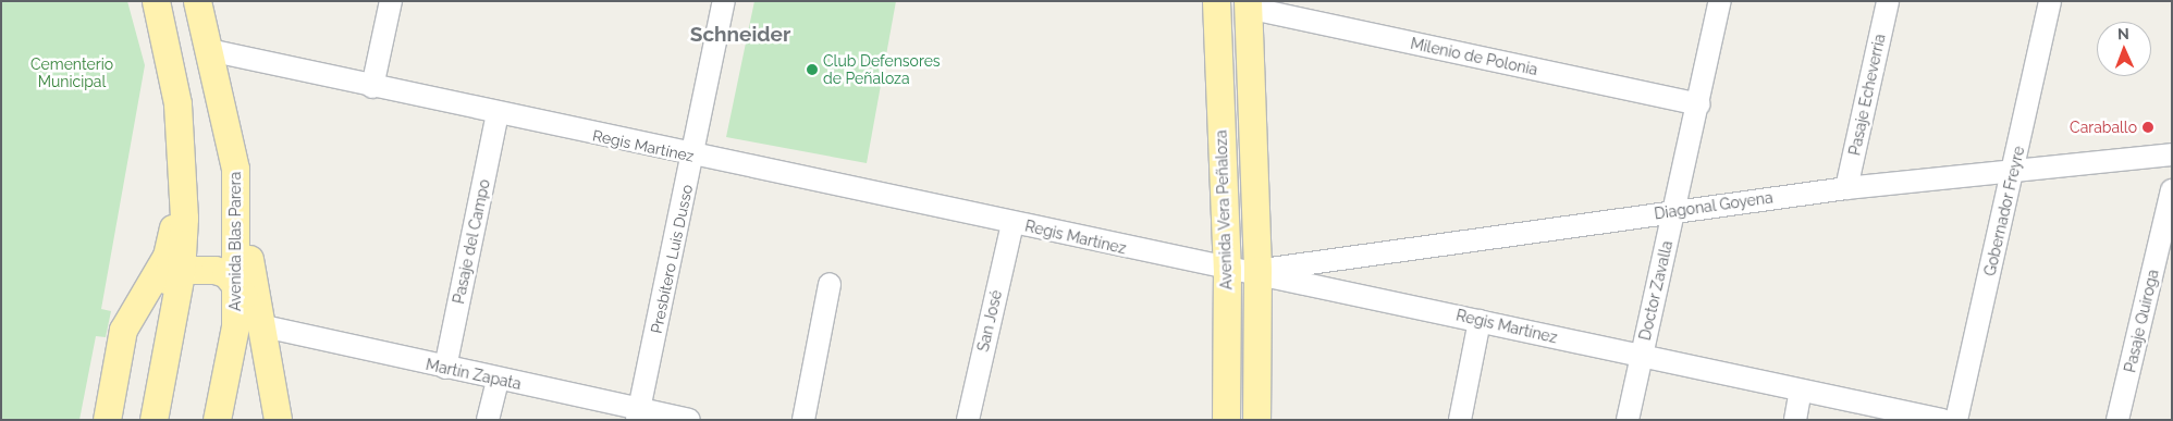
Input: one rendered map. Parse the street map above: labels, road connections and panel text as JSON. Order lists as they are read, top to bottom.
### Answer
{
  "streets": {
    "main road": ["Avenida Vera Peñaloza", "Avenida Blas Parera"],
    "street": [
      "Milenio de Polonia",
      "Pasaje Echeverria",
      "Regis Martínez",
      "Diagonal Goyena",
      "Gobernador Freyre",
      "Pasaje del Campo",
      "Presbítero Luis Dusso",
      "Doctor Zavalla",
      "San José",
      "Pasaje Quiroga",
      "Martín Zapata"
    ]
  },
  "crossings": [
    ["Milenio de Polonia", "Avenida Vera Peñaloza"],
    ["Milenio de Polonia", "Doctor Zavalla"],
    ["Pasaje Echeverria", "Diagonal Goyena"],
    ["Regis Martínez", "Diagonal Goyena"],
    ["Regis Martínez", "Avenida Vera Peñaloza"],
    ["Regis Martínez", "Avenida Blas Parera"],
    ["Regis Martínez", "Pasaje del Campo"],
    ["Regis Martínez", "Presbítero Luis Dusso"],
    ["Regis Martínez", "Doctor Zavalla"],
    ["Regis Martínez", "San José"],
    ["Diagonal Goyena", "Avenida Vera Peñaloza"],
    ["Diagonal Goyena", "Gobernador Freyre"],
    ["Diagonal Goyena", "Doctor Zavalla"],
    ["Pasaje del Campo", "Martín Zapata"],
    ["Presbítero Luis Dusso", "Martín Zapata"]
  ],
  "districts": ["Schneider"],
  "parks": ["Cementerio Municipal"],
  "places": ["Club Defensores de Peñaloza", "Caraballo"],
  "north": "top"
}
